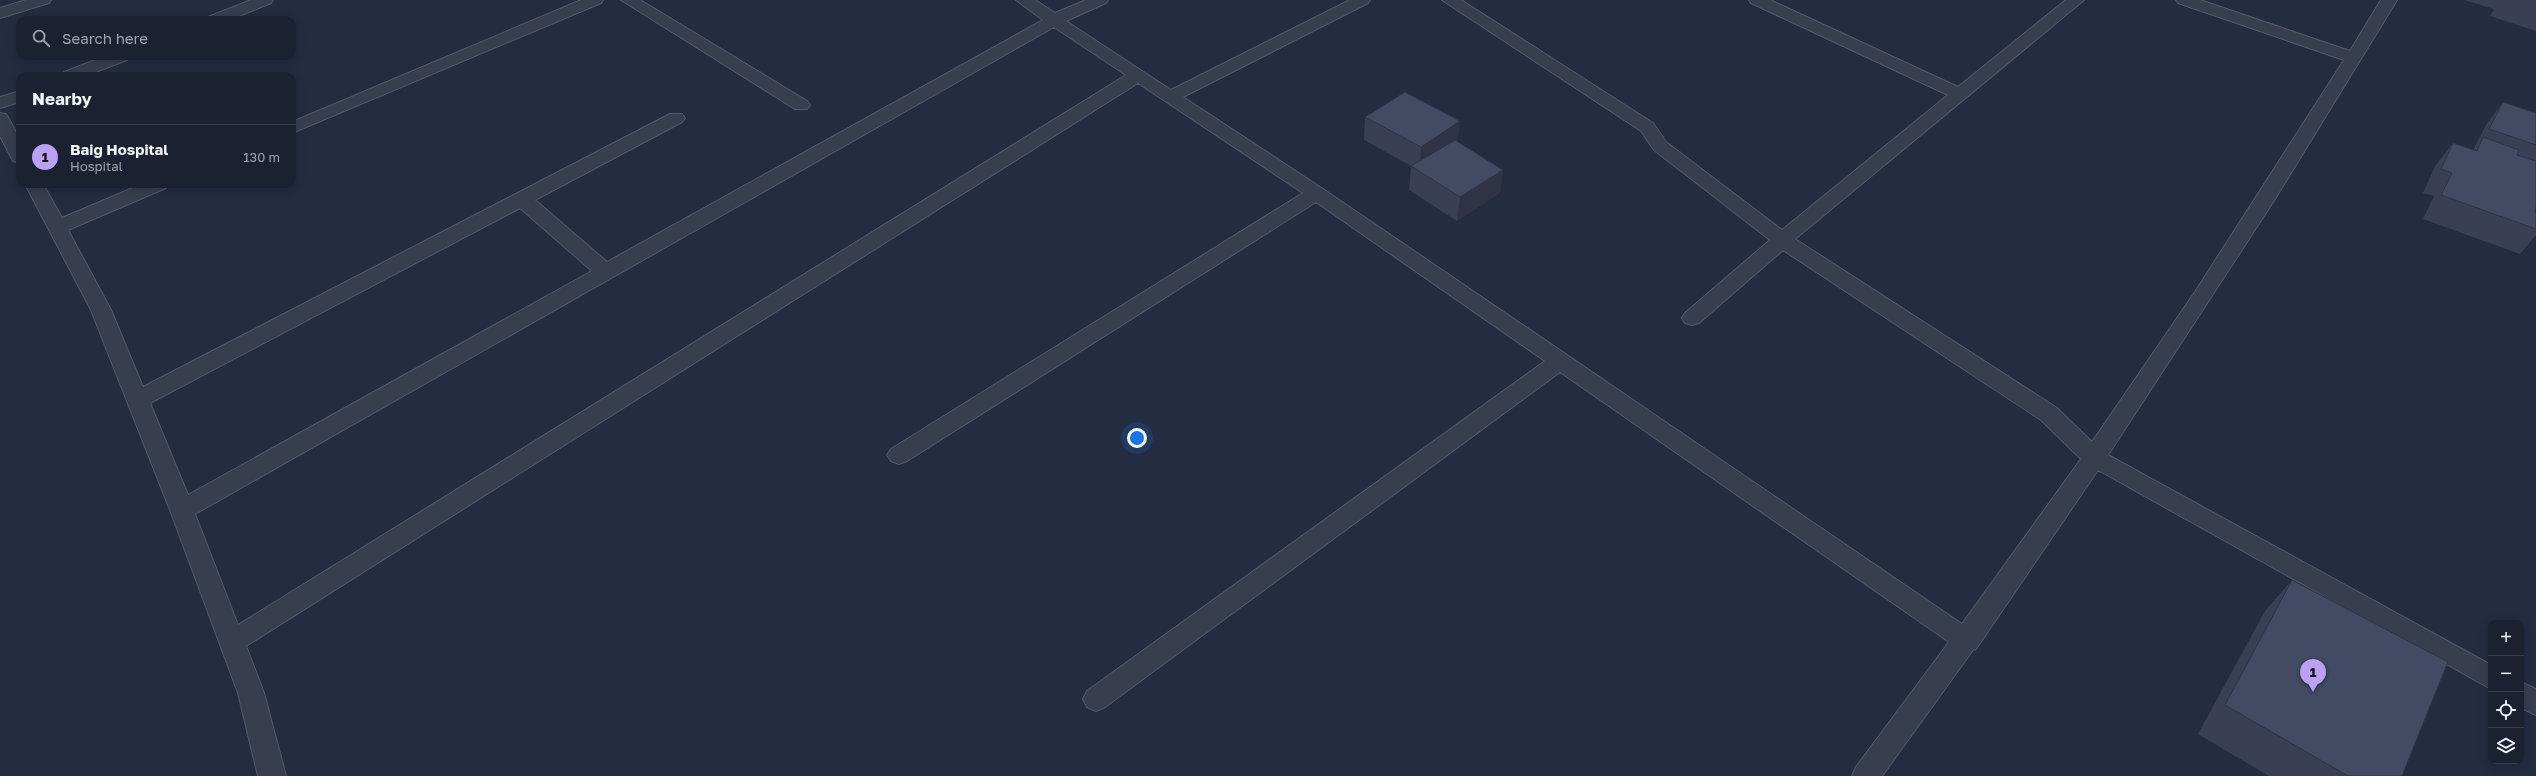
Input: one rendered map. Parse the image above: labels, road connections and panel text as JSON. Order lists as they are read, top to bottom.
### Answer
{
  "page": {
    "search": "Search here",
    "heading": "Nearby",
    "list": [
      {
        "mark": "1",
        "name": "Baig Hospital",
        "note": "Hospital",
        "value": "130 m"
      }
    ],
    "map_buttons": ["+", "−"],
    "pins": "1"
  }
}
